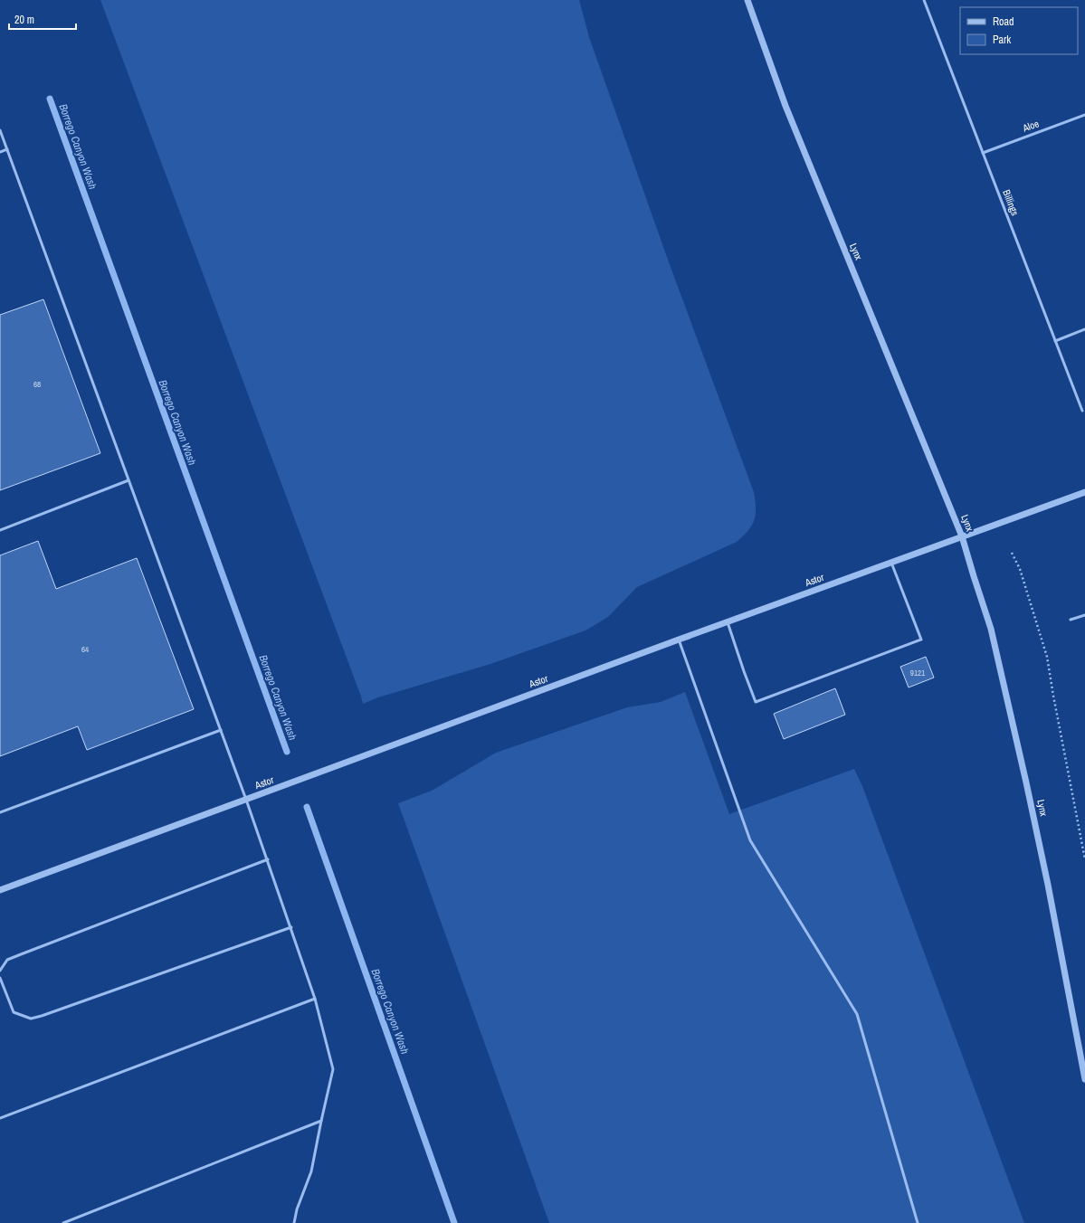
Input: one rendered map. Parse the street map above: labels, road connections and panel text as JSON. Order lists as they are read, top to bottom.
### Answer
{
  "streets": {
    "street": ["Lynx", "Astor"],
    "lane": ["Aloe", "Billings"]
  },
  "crossings": [
    ["Aloe", "Billings"],
    ["Lynx", "Astor"]
  ],
  "water": ["Borrego Canyon Wash"],
  "house_numbers": ["68", "64", "9121"],
  "legend": ["Road", "Park"],
  "scale_bar": "20 m"
}
